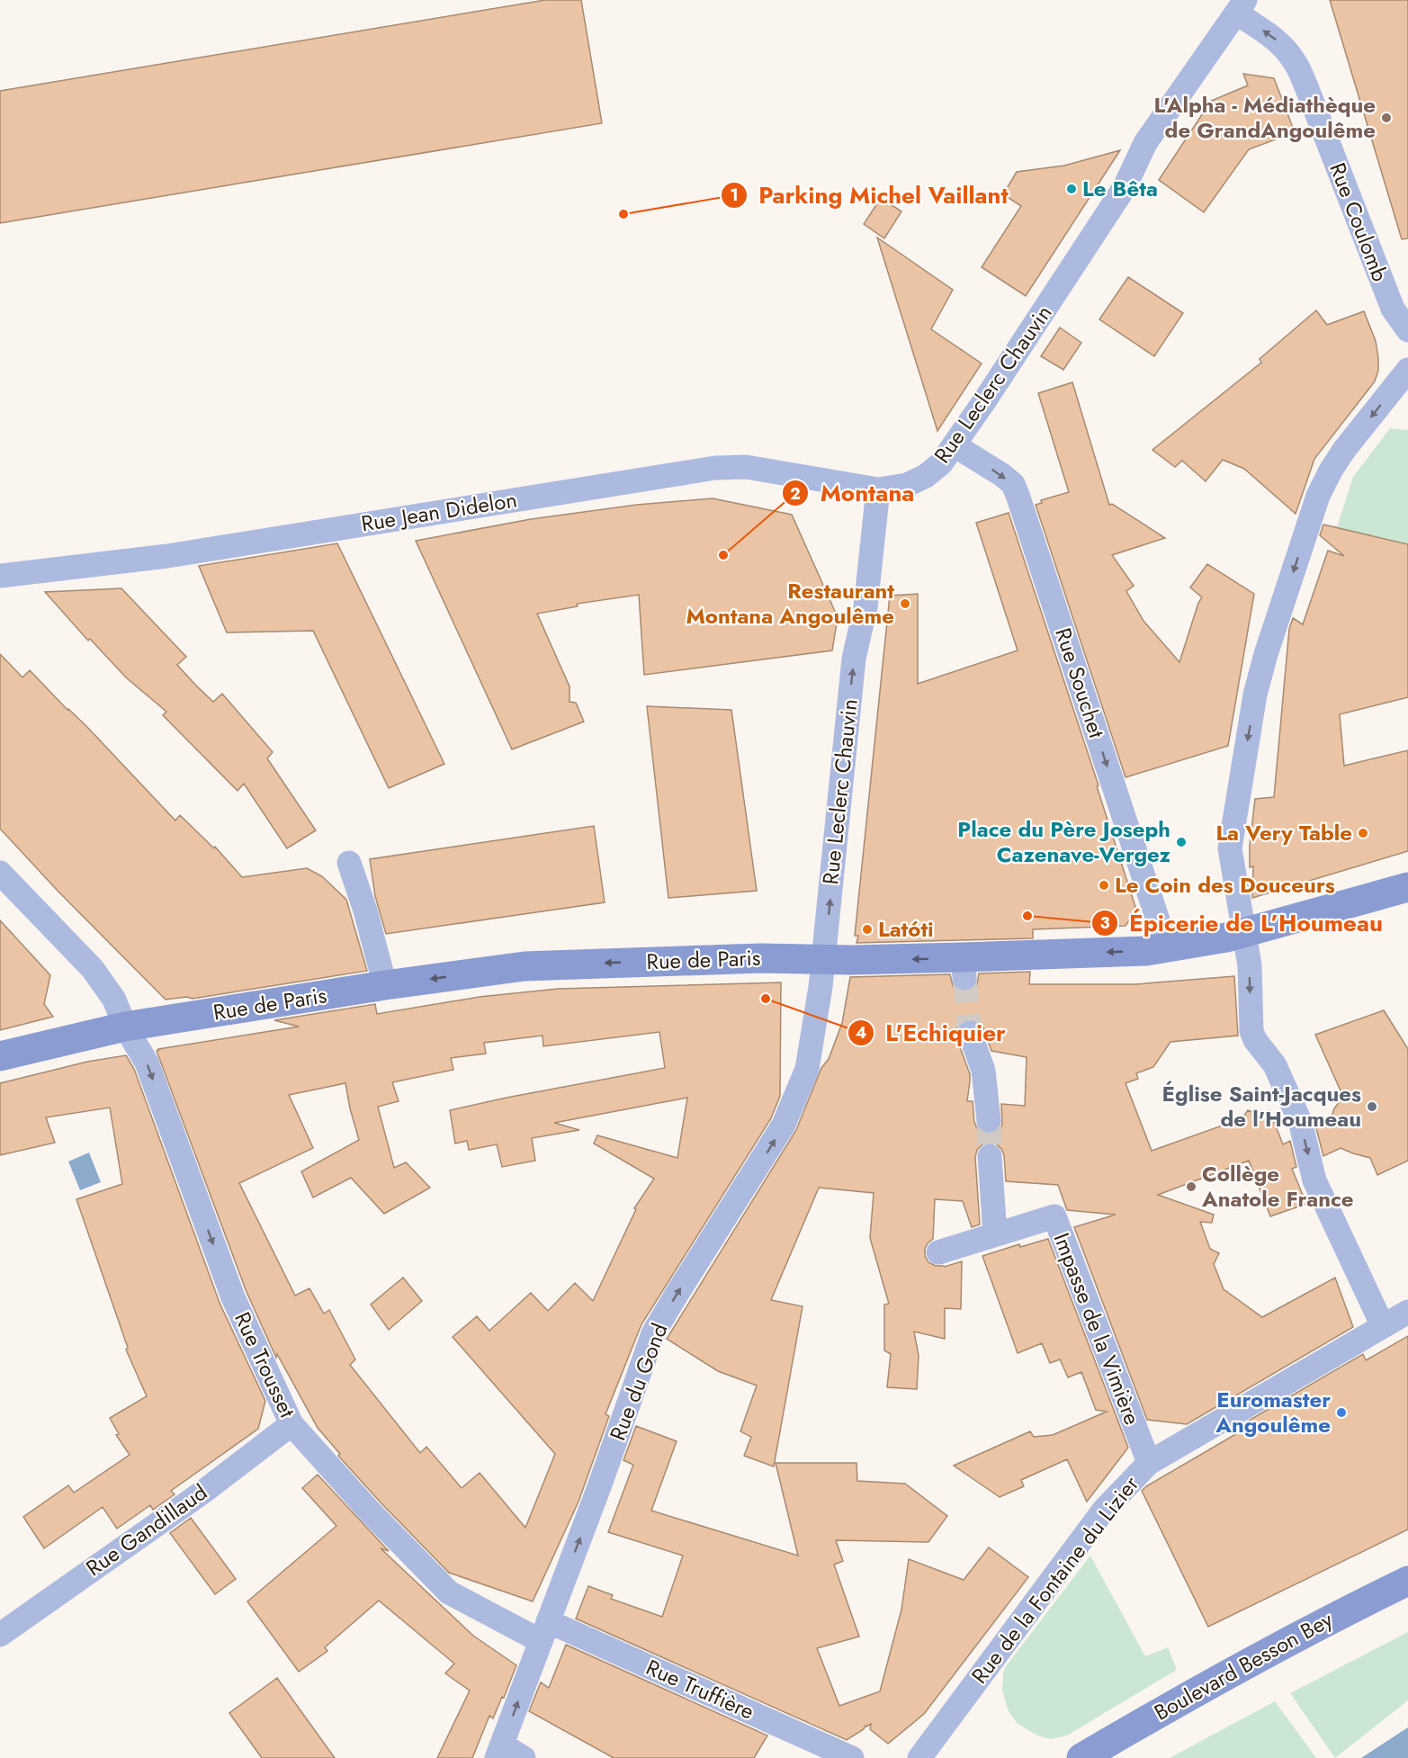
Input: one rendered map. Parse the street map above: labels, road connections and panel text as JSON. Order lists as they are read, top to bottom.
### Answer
{
  "streets": {
    "street": [
      "Rue Coulomb",
      "Rue Leclerc Chauvin",
      "Rue Jean Didelon",
      "Rue Souchet",
      "Rue de Paris",
      "Impasse de la Vimière",
      "Rue Trousset",
      "Rue du Gond",
      "Rue Gandillaud",
      "Rue de la Fontaine du Lizier",
      "Boulevard Besson Bey",
      "Rue Truffière"
    ]
  },
  "crossings": [
    ["Rue Coulomb", "Rue Leclerc Chauvin"],
    ["Rue Leclerc Chauvin", "Rue Jean Didelon"],
    ["Rue Leclerc Chauvin", "Rue Souchet"],
    ["Rue Leclerc Chauvin", "Rue de Paris"],
    ["Rue Leclerc Chauvin", "Rue du Gond"],
    ["Rue Souchet", "Rue de Paris"],
    ["Rue de Paris", "Rue Trousset"],
    ["Rue de Paris", "Rue du Gond"],
    ["Impasse de la Vimière", "Rue de la Fontaine du Lizier"],
    ["Rue Trousset", "Rue du Gond"],
    ["Rue Trousset", "Rue Gandillaud"],
    ["Rue Trousset", "Rue Truffière"],
    ["Rue du Gond", "Rue Truffière"]
  ],
  "one_way": [
    "Rue Coulomb",
    "Rue Leclerc Chauvin",
    "Rue Souchet",
    "Rue de Paris",
    "Rue Trousset",
    "Rue du Gond"
  ],
  "places": [
    "L'Alpha - Médiathèque de GrandAngoulême",
    "Le Bêta",
    "Parking Michel Vaillant",
    "Montana",
    "Restaurant Montana Angoulême",
    "La Very Table",
    "Place du Père Joseph Cazenave-Vergez",
    "Le Coin des Douceurs",
    "Épicerie de L’Houmeau",
    "Latóti",
    "L'Echiquier",
    "Église Saint-Jacques de l'Houmeau",
    "Collège Anatole France",
    "Euromaster Angoulême"
  ]
}
